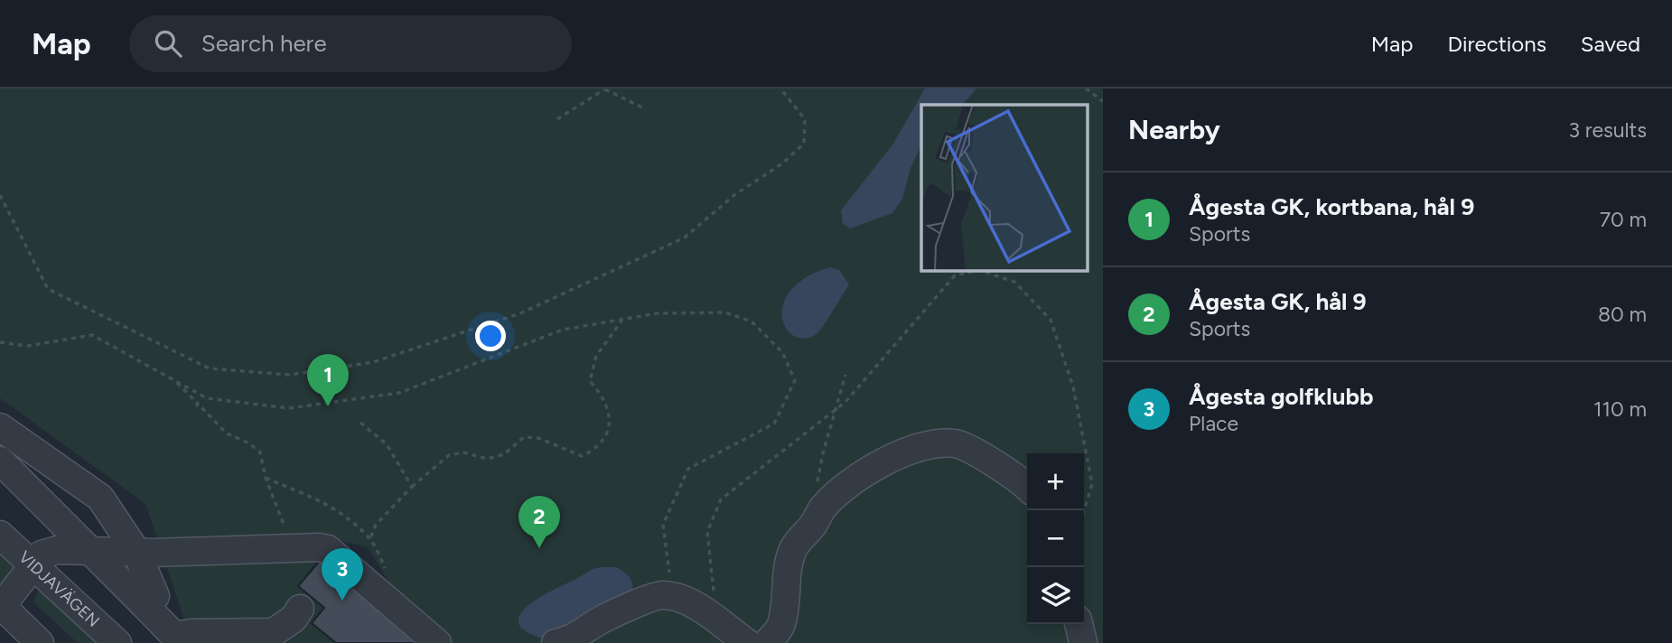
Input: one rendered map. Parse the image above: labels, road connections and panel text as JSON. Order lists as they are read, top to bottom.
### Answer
{
  "streets": {
    "street": ["VIDJAVÄGEN"]
  },
  "page": {
    "header": "Map",
    "search": "Search here",
    "nav": ["Map", "Directions", "Saved"],
    "heading": ["Nearby", "3 results"],
    "list": [
      {
        "mark": "1",
        "name": "Ågesta GK, kortbana, hål 9",
        "note": "Sports",
        "value": "70 m"
      },
      {
        "mark": "2",
        "name": "Ågesta GK, hål 9",
        "note": "Sports",
        "value": "80 m"
      },
      {
        "mark": "3",
        "name": "Ågesta golfklubb",
        "note": "Place",
        "value": "110 m"
      }
    ],
    "pins": ["1", "2", "3"],
    "map_buttons": ["+", "−"]
  }
}
